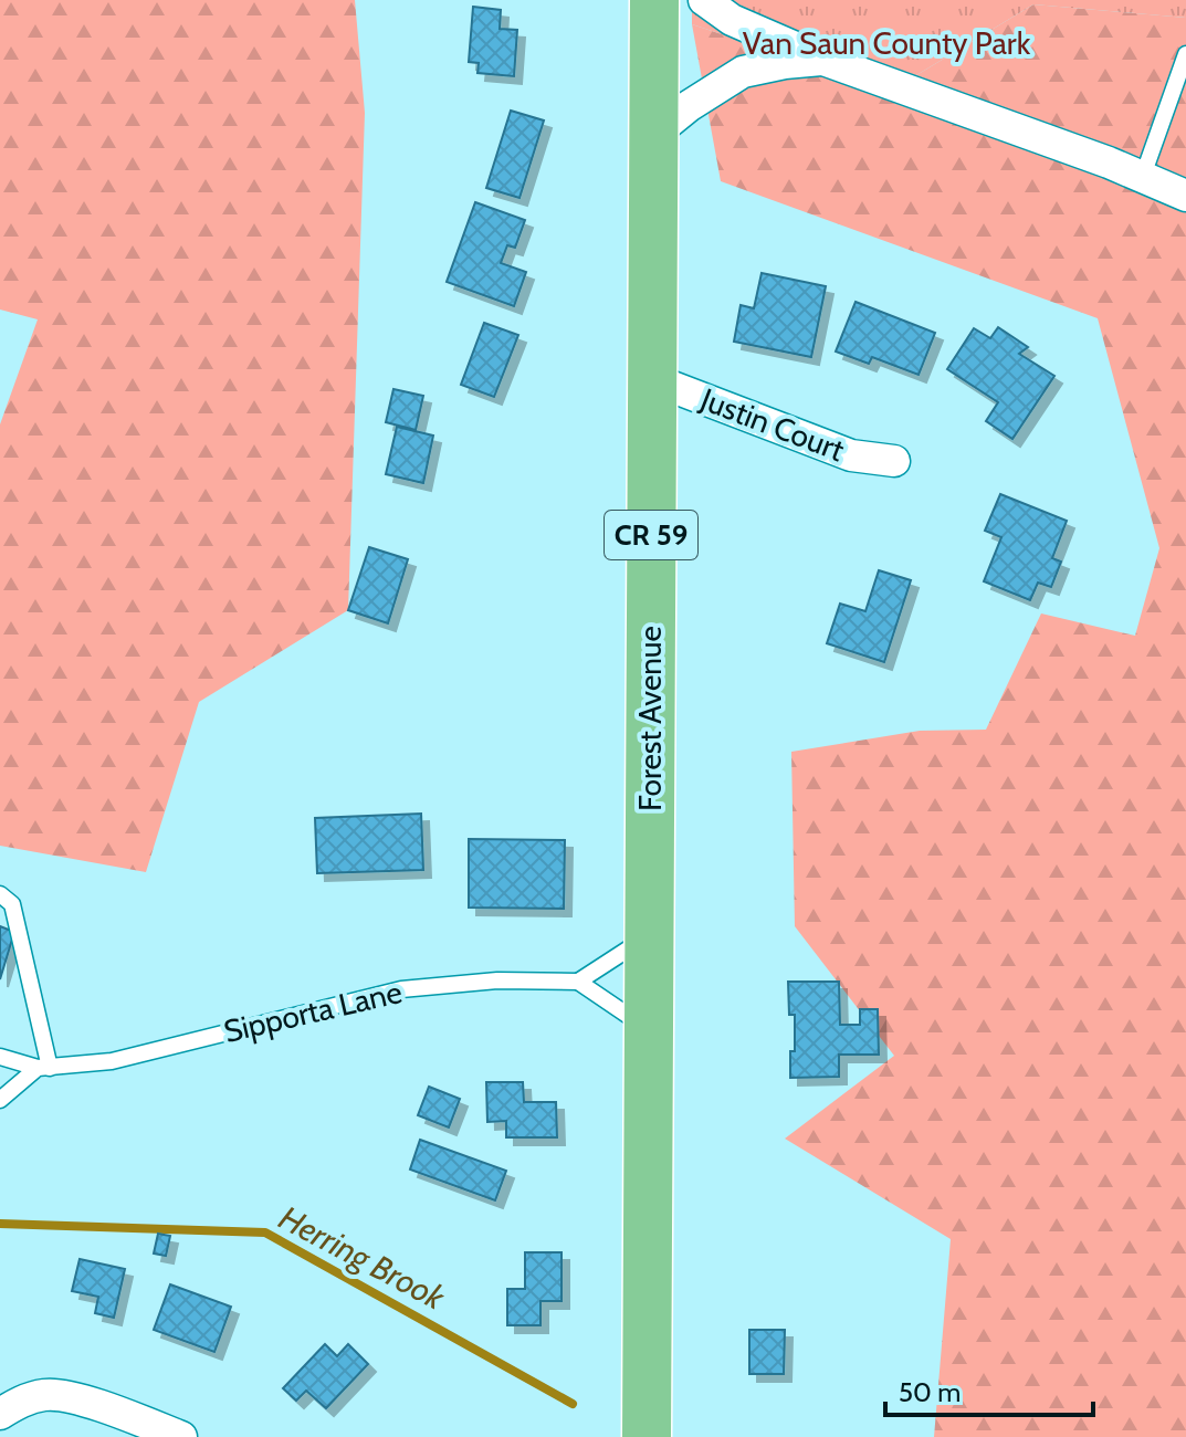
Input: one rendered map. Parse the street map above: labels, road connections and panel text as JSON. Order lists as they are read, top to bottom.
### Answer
{
  "streets": {
    "main road": ["CR 59", "Forest Avenue"],
    "street": ["Justin Court"],
    "lane": ["Sipporta Lane"]
  },
  "crossings": [
    ["Justin Court", "Forest Avenue"]
  ],
  "water": ["Herring Brook"],
  "parks": ["Van Saun County Park"],
  "scale_bar": "50 m"
}
